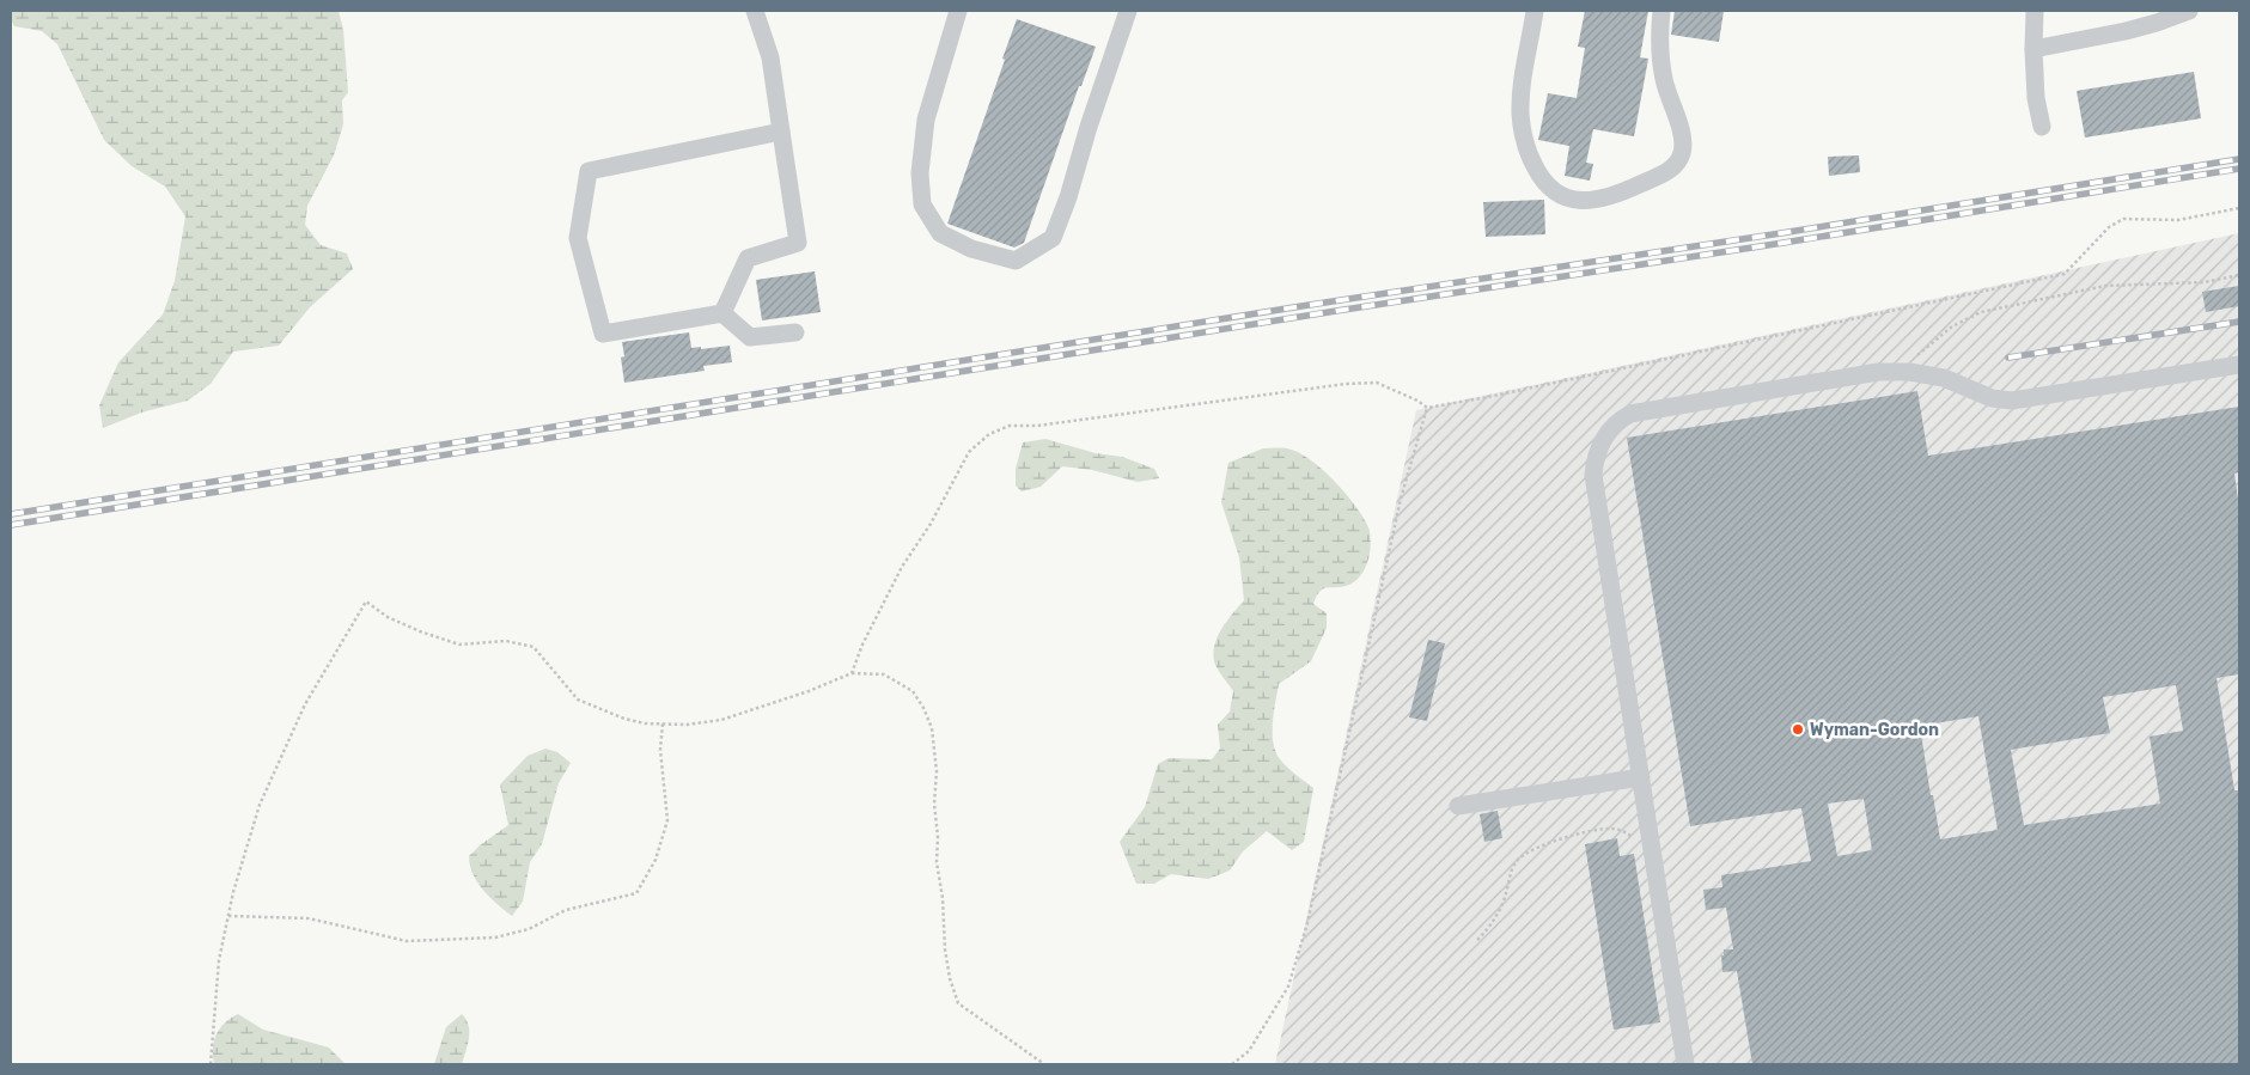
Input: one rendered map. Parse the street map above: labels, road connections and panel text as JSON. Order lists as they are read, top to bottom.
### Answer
{
  "places": ["Wyman-Gordon"]
}
